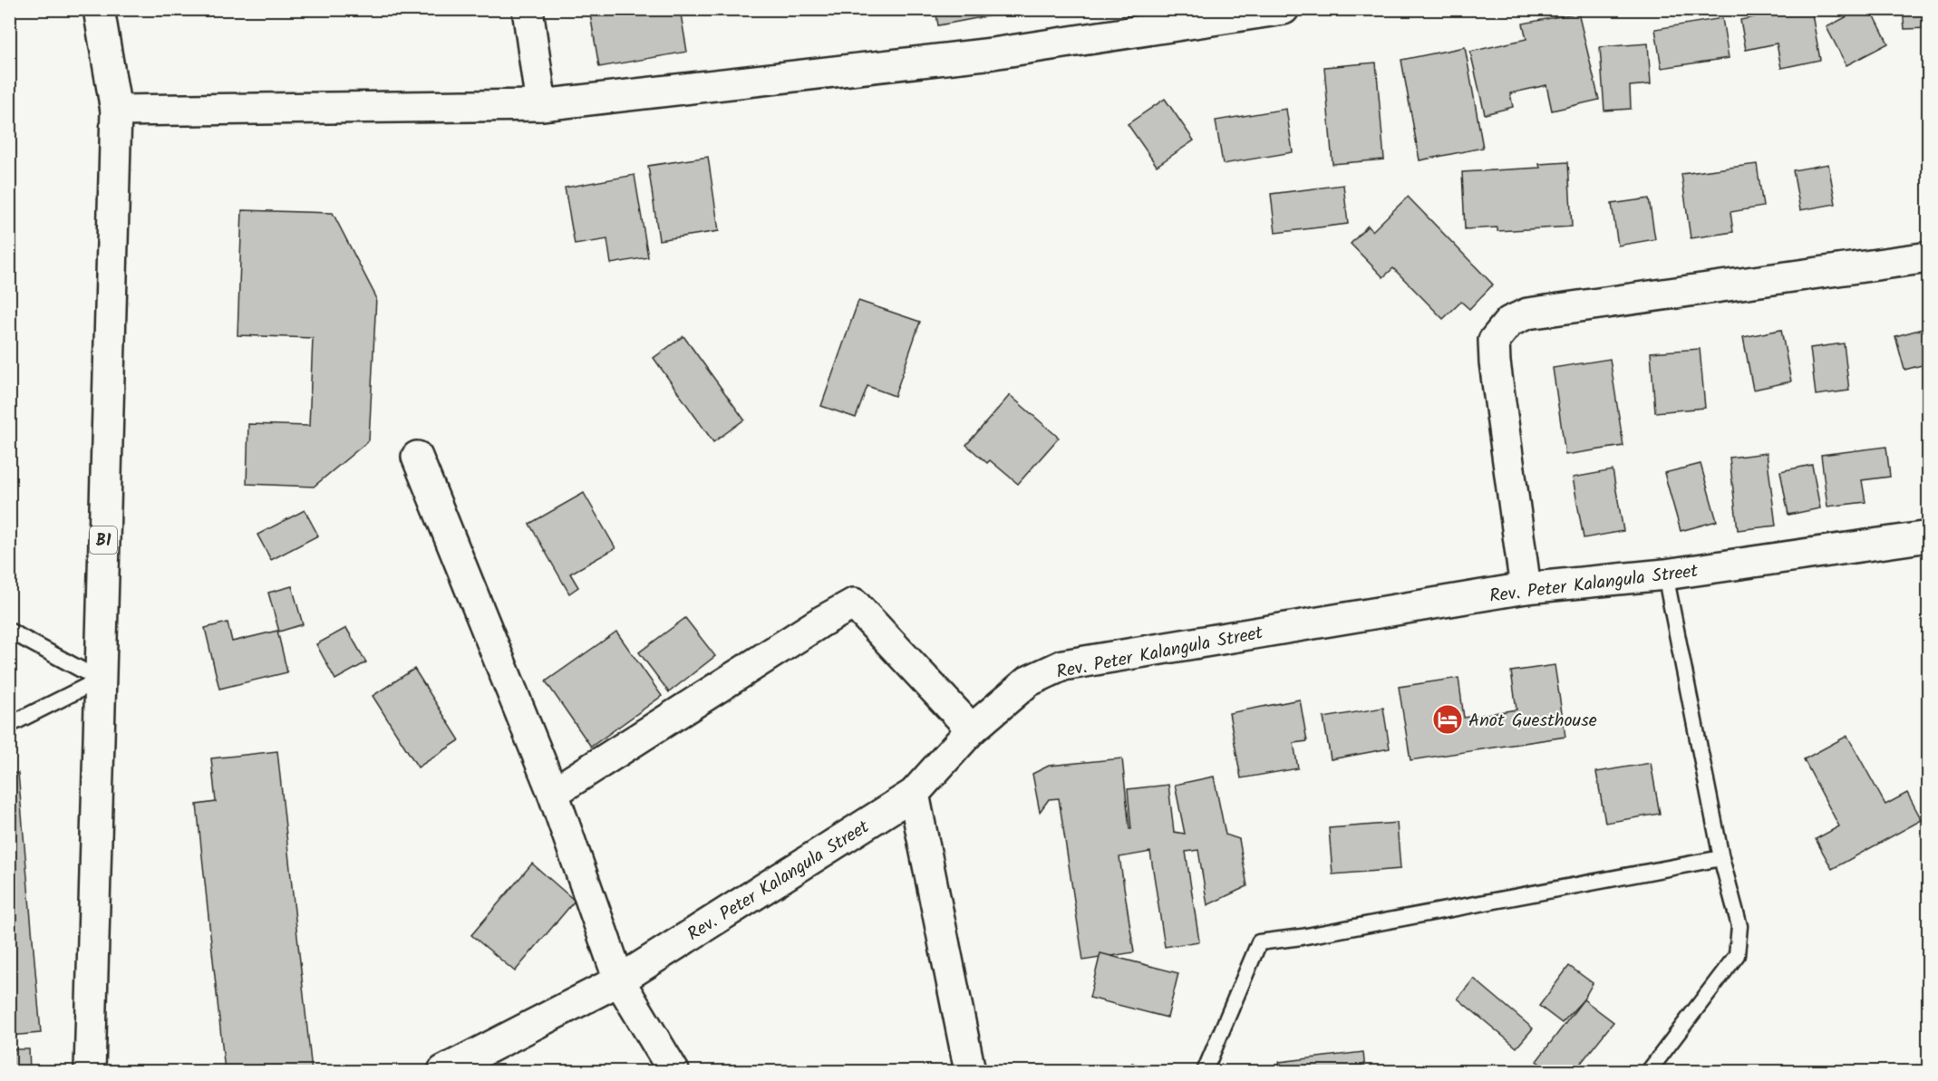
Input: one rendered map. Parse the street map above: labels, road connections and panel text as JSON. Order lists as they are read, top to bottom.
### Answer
{
  "streets": {
    "street": ["B1", "Rev. Peter Kalangula Street"]
  },
  "places": {
    "hotel": ["Anot Guesthouse"]
  }
}
